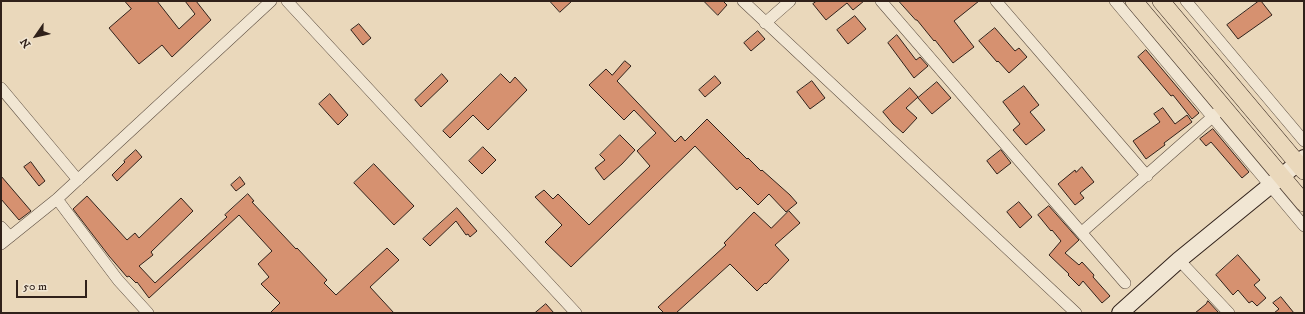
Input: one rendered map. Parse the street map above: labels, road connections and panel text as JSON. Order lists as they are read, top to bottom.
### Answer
{
  "scale_bar": "50 m",
  "north": "bottom left"
}
